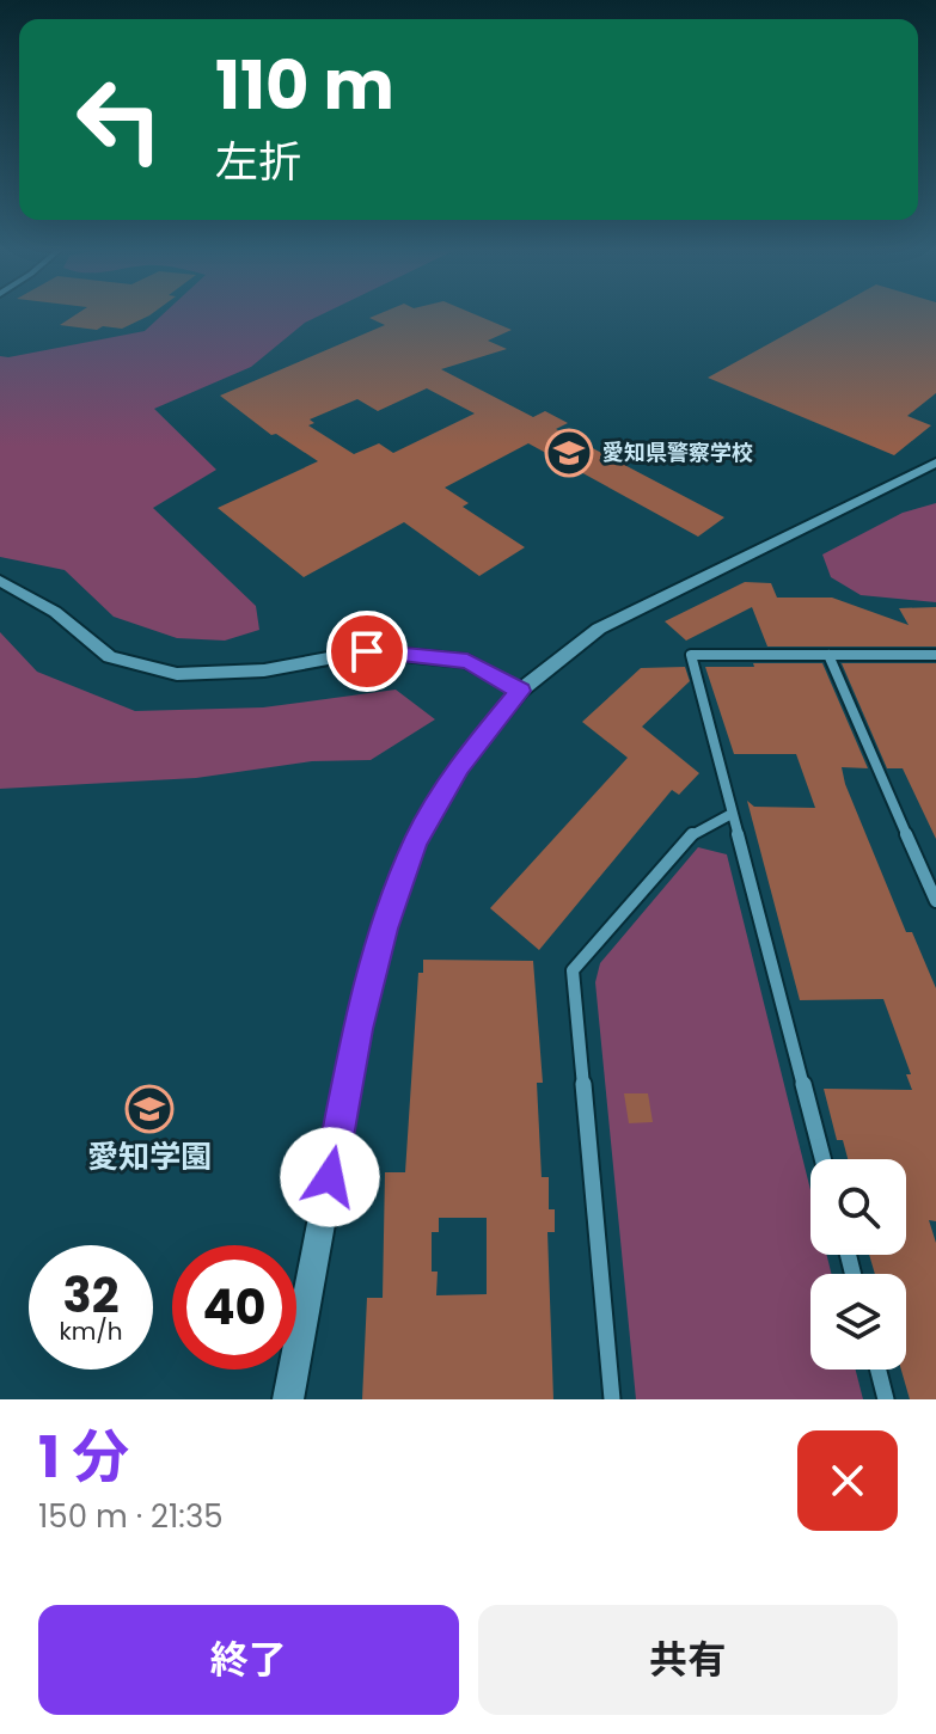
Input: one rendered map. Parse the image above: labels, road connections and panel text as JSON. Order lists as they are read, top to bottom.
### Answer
{
  "places": {
    "school or university": ["愛知県警察学校", "愛知学園"]
  },
  "page": {
    "turn": ["110 m", "左折"],
    "speed": "32 km/h",
    "limit": "40",
    "heading": ["1 分", "150 m · 21:35"],
    "buttons": ["終了", "共有"]
  }
}
